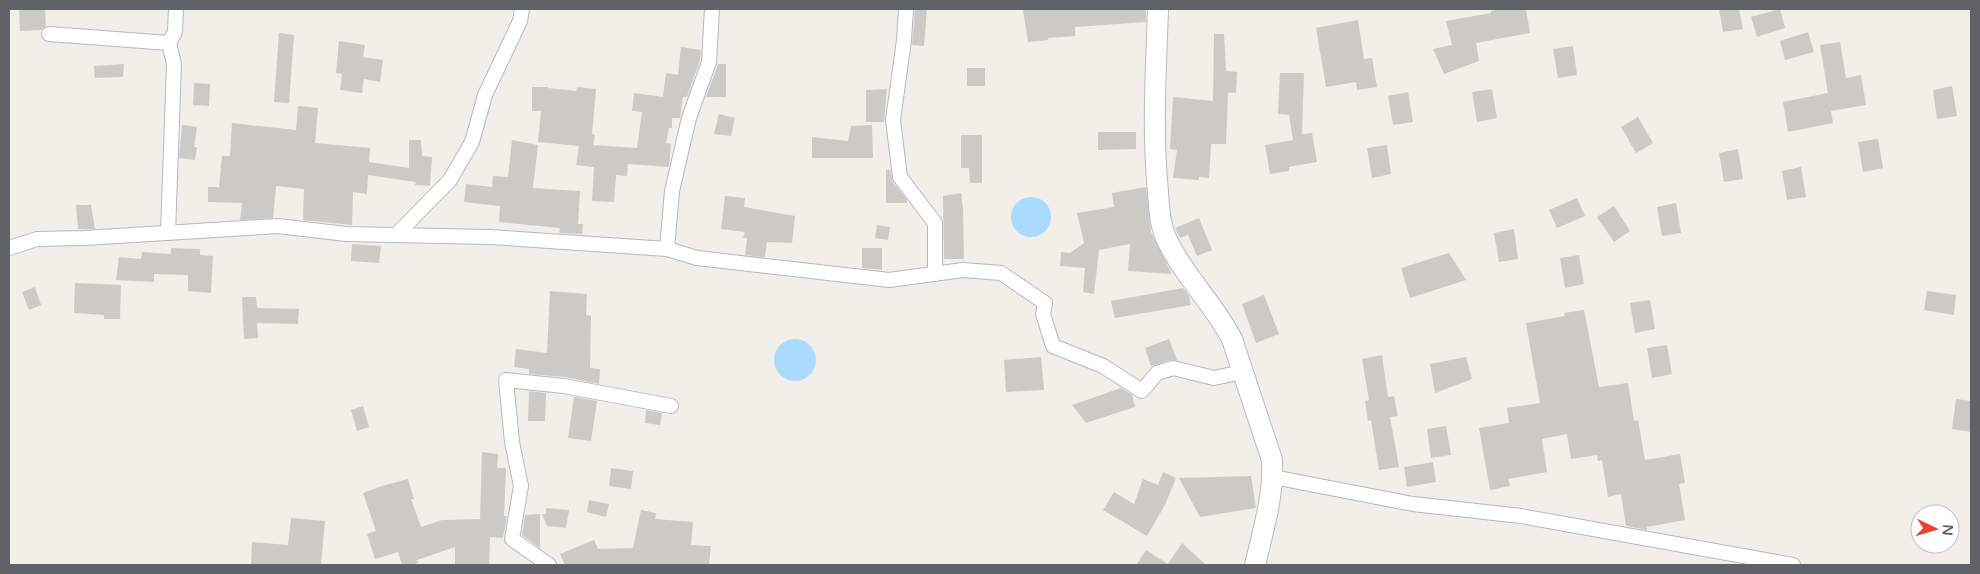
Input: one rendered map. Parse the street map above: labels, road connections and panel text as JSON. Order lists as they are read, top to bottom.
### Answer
{
  "north": "right"
}
